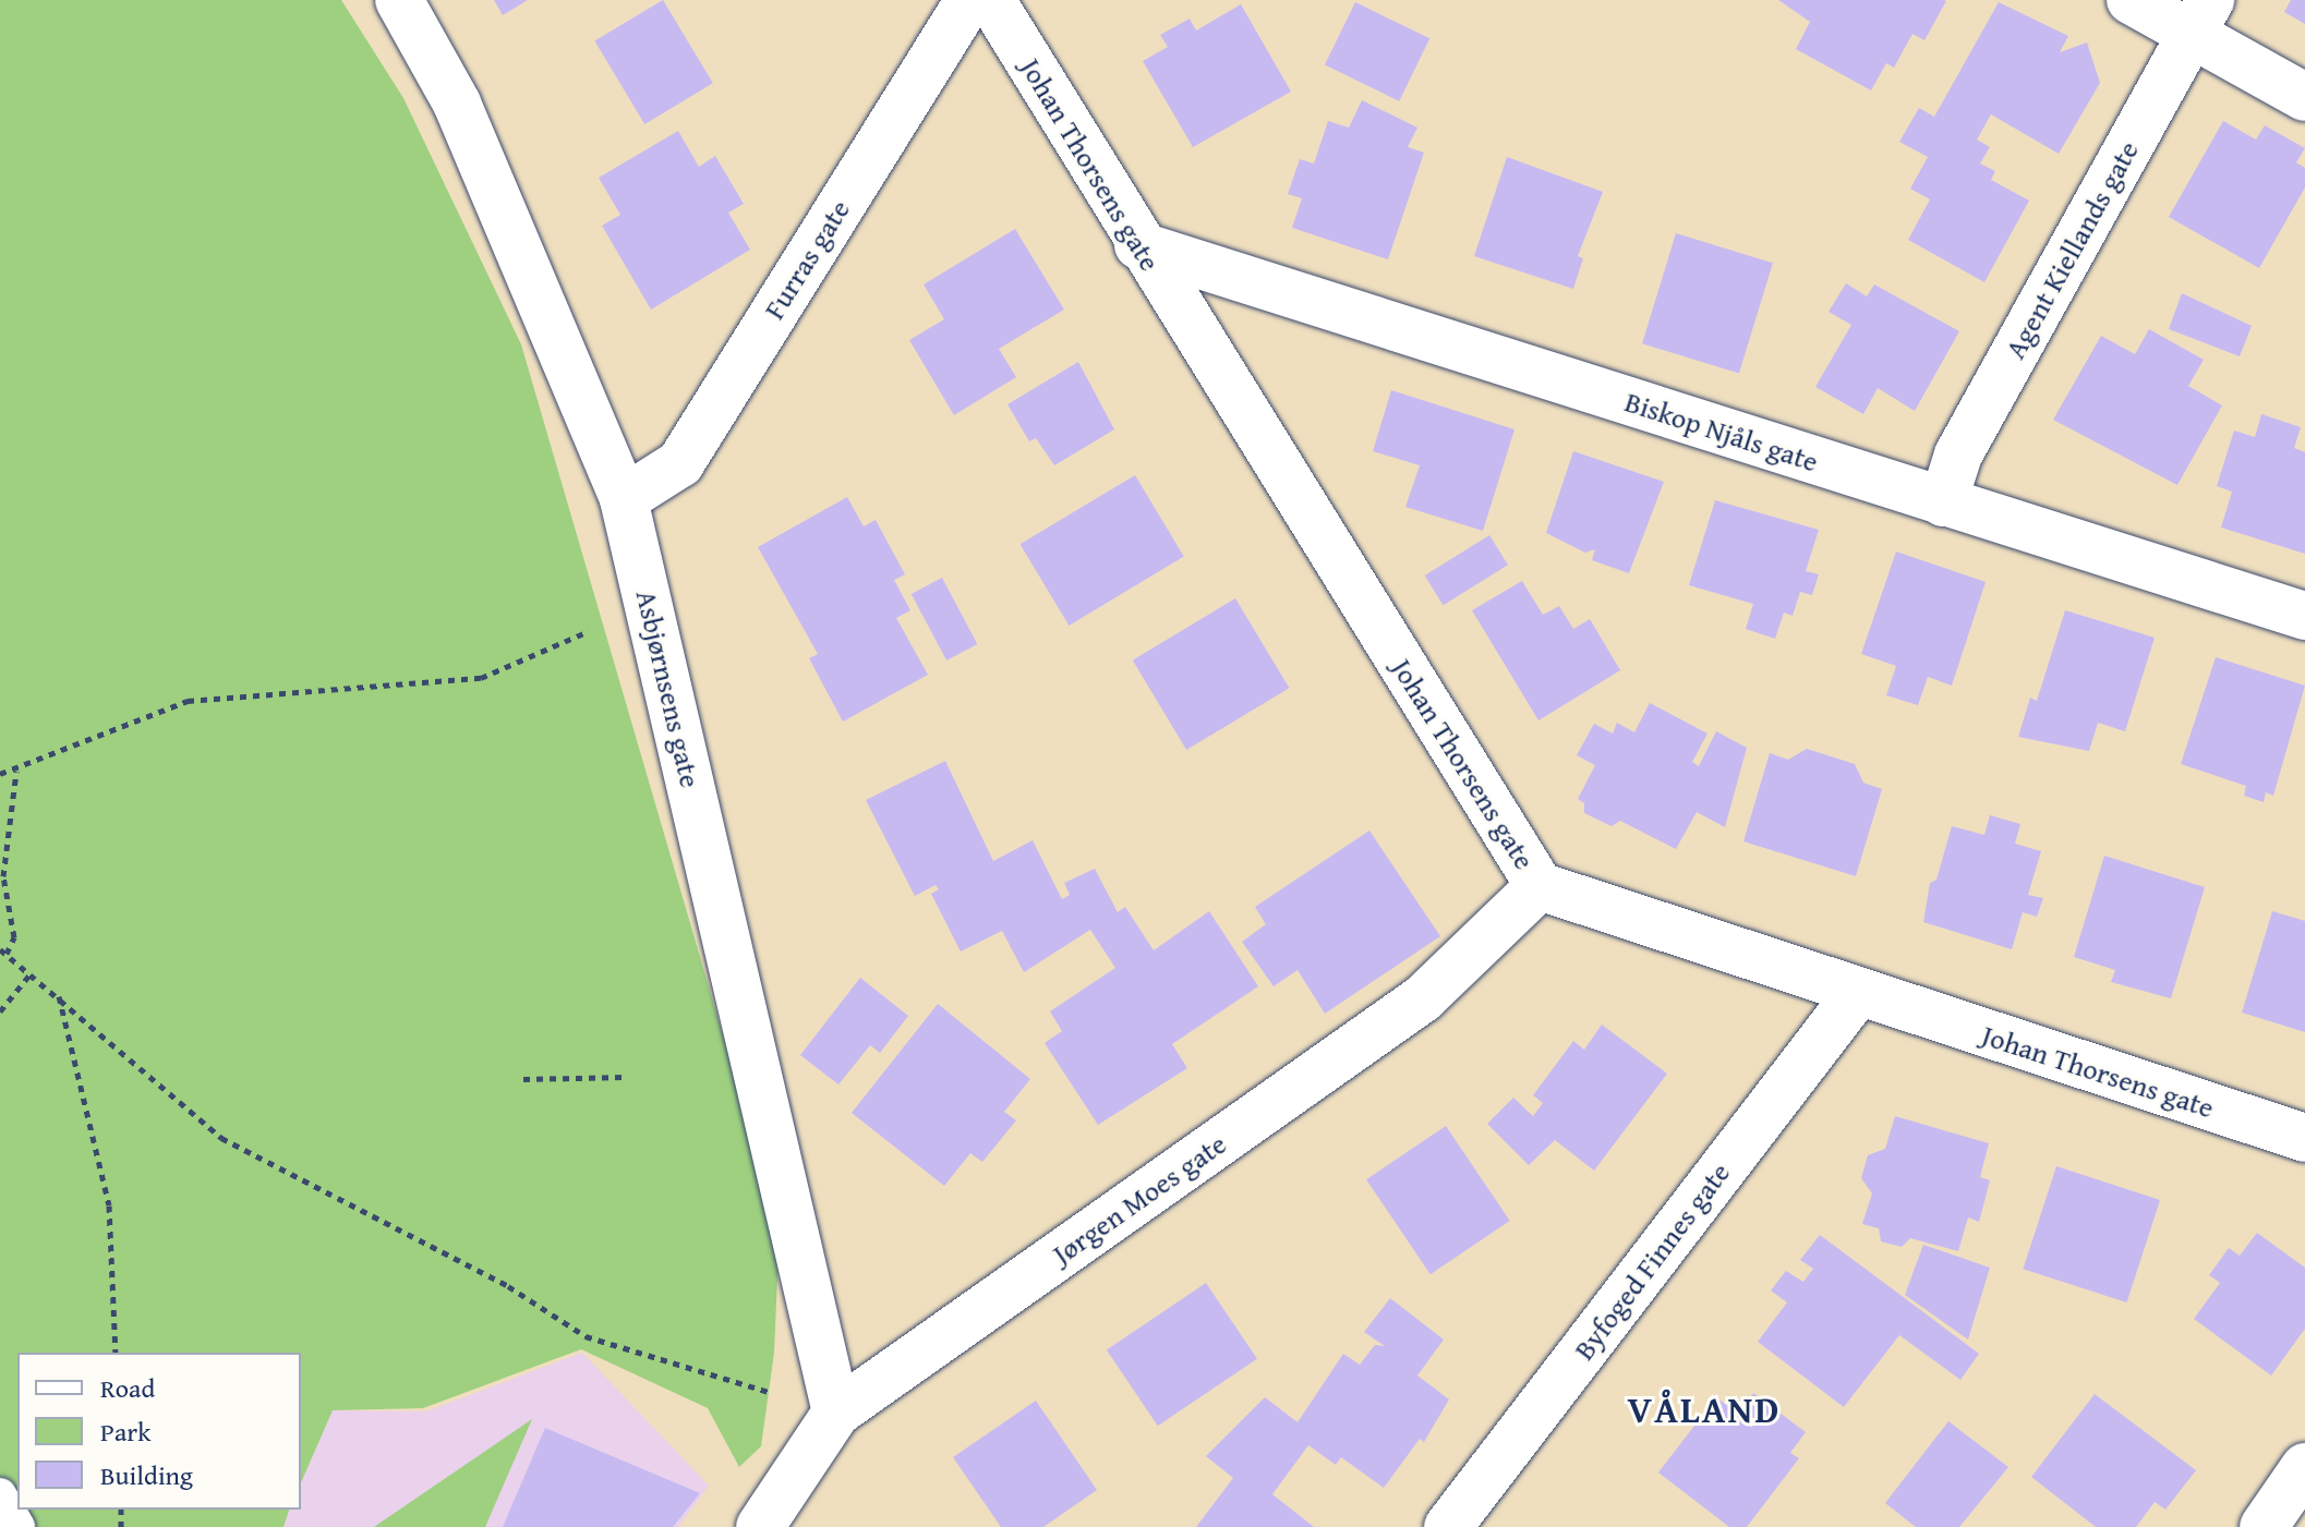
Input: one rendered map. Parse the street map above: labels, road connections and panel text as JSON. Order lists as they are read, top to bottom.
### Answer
{
  "streets": {
    "street": [
      "Johan Thorsens gate",
      "Agent Kiellands gate",
      "Furras gate",
      "Biskop Njåls gate",
      "Asbjørnsens gate",
      "Jørgen Moes gate",
      "Byfoged Finnes gate"
    ]
  },
  "crossings": [
    ["Johan Thorsens gate", "Biskop Njåls gate"],
    ["Johan Thorsens gate", "Jørgen Moes gate"],
    ["Johan Thorsens gate", "Byfoged Finnes gate"],
    ["Agent Kiellands gate", "Biskop Njåls gate"],
    ["Furras gate", "Asbjørnsens gate"],
    ["Asbjørnsens gate", "Jørgen Moes gate"]
  ],
  "districts": ["VÅLAND"],
  "legend": ["Road", "Park", "Building"]
}
